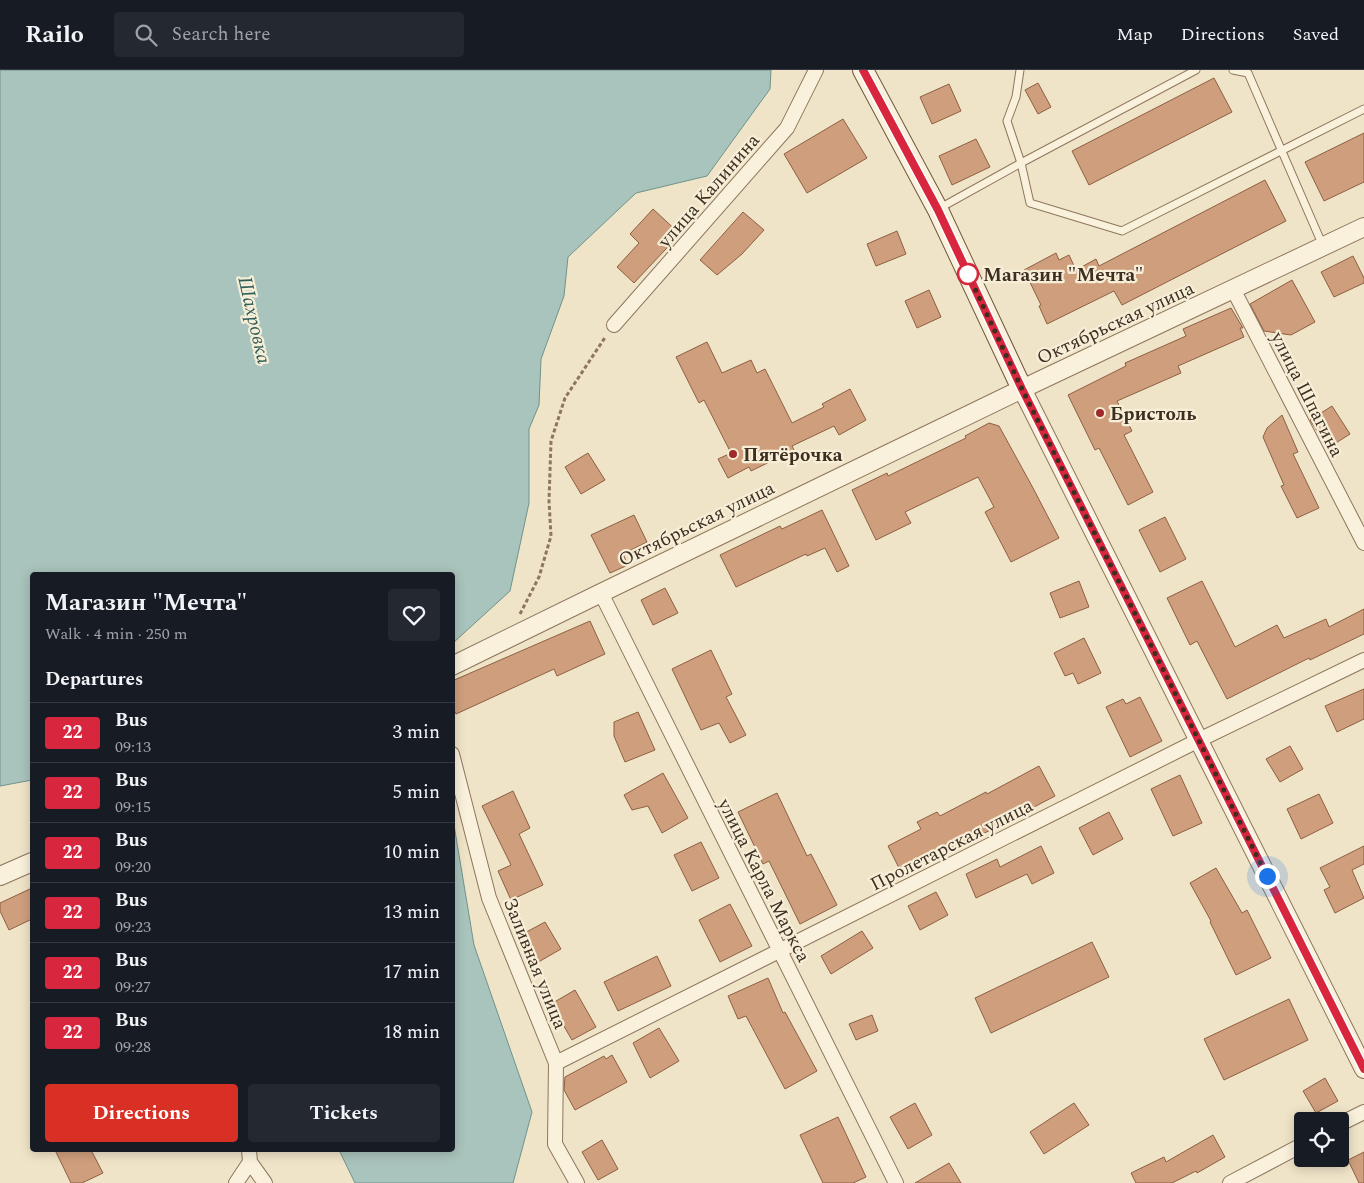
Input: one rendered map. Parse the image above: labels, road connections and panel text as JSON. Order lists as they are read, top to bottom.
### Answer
{
  "streets": {
    "street": [
      "улица Калинина",
      "Октябрьская улица",
      "улица Шпагина",
      "Пролетарская улица",
      "улица Карла Маркса",
      "Заливная улица"
    ]
  },
  "crossings": [
    ["Октябрьская улица", "улица Шпагина"],
    ["Октябрьская улица", "улица Карла Маркса"],
    ["Пролетарская улица", "улица Карла Маркса"],
    ["Пролетарская улица", "Заливная улица"]
  ],
  "water": ["Шахровка"],
  "places": ["Магазин \"Мечта\"", "Бристоль", "Пятёрочка"],
  "lines": ["bus line 22"],
  "page": {
    "header": "Railo",
    "search": "Search here",
    "nav": ["Map", "Directions", "Saved"],
    "heading": [
      ["Магазин \"Мечта\"", "Walk · 4 min · 250 m"],
      "Departures"
    ],
    "list": [
      {
        "mark": "22",
        "name": "Bus",
        "note": "09:13",
        "value": "3 min"
      },
      {
        "mark": "22",
        "name": "Bus",
        "note": "09:15",
        "value": "5 min"
      },
      {
        "mark": "22",
        "name": "Bus",
        "note": "09:20",
        "value": "10 min"
      },
      {
        "mark": "22",
        "name": "Bus",
        "note": "09:23",
        "value": "13 min"
      },
      {
        "mark": "22",
        "name": "Bus",
        "note": "09:27",
        "value": "17 min"
      },
      {
        "mark": "22",
        "name": "Bus",
        "note": "09:28",
        "value": "18 min"
      }
    ],
    "buttons": ["Directions", "Tickets"]
  }
}
